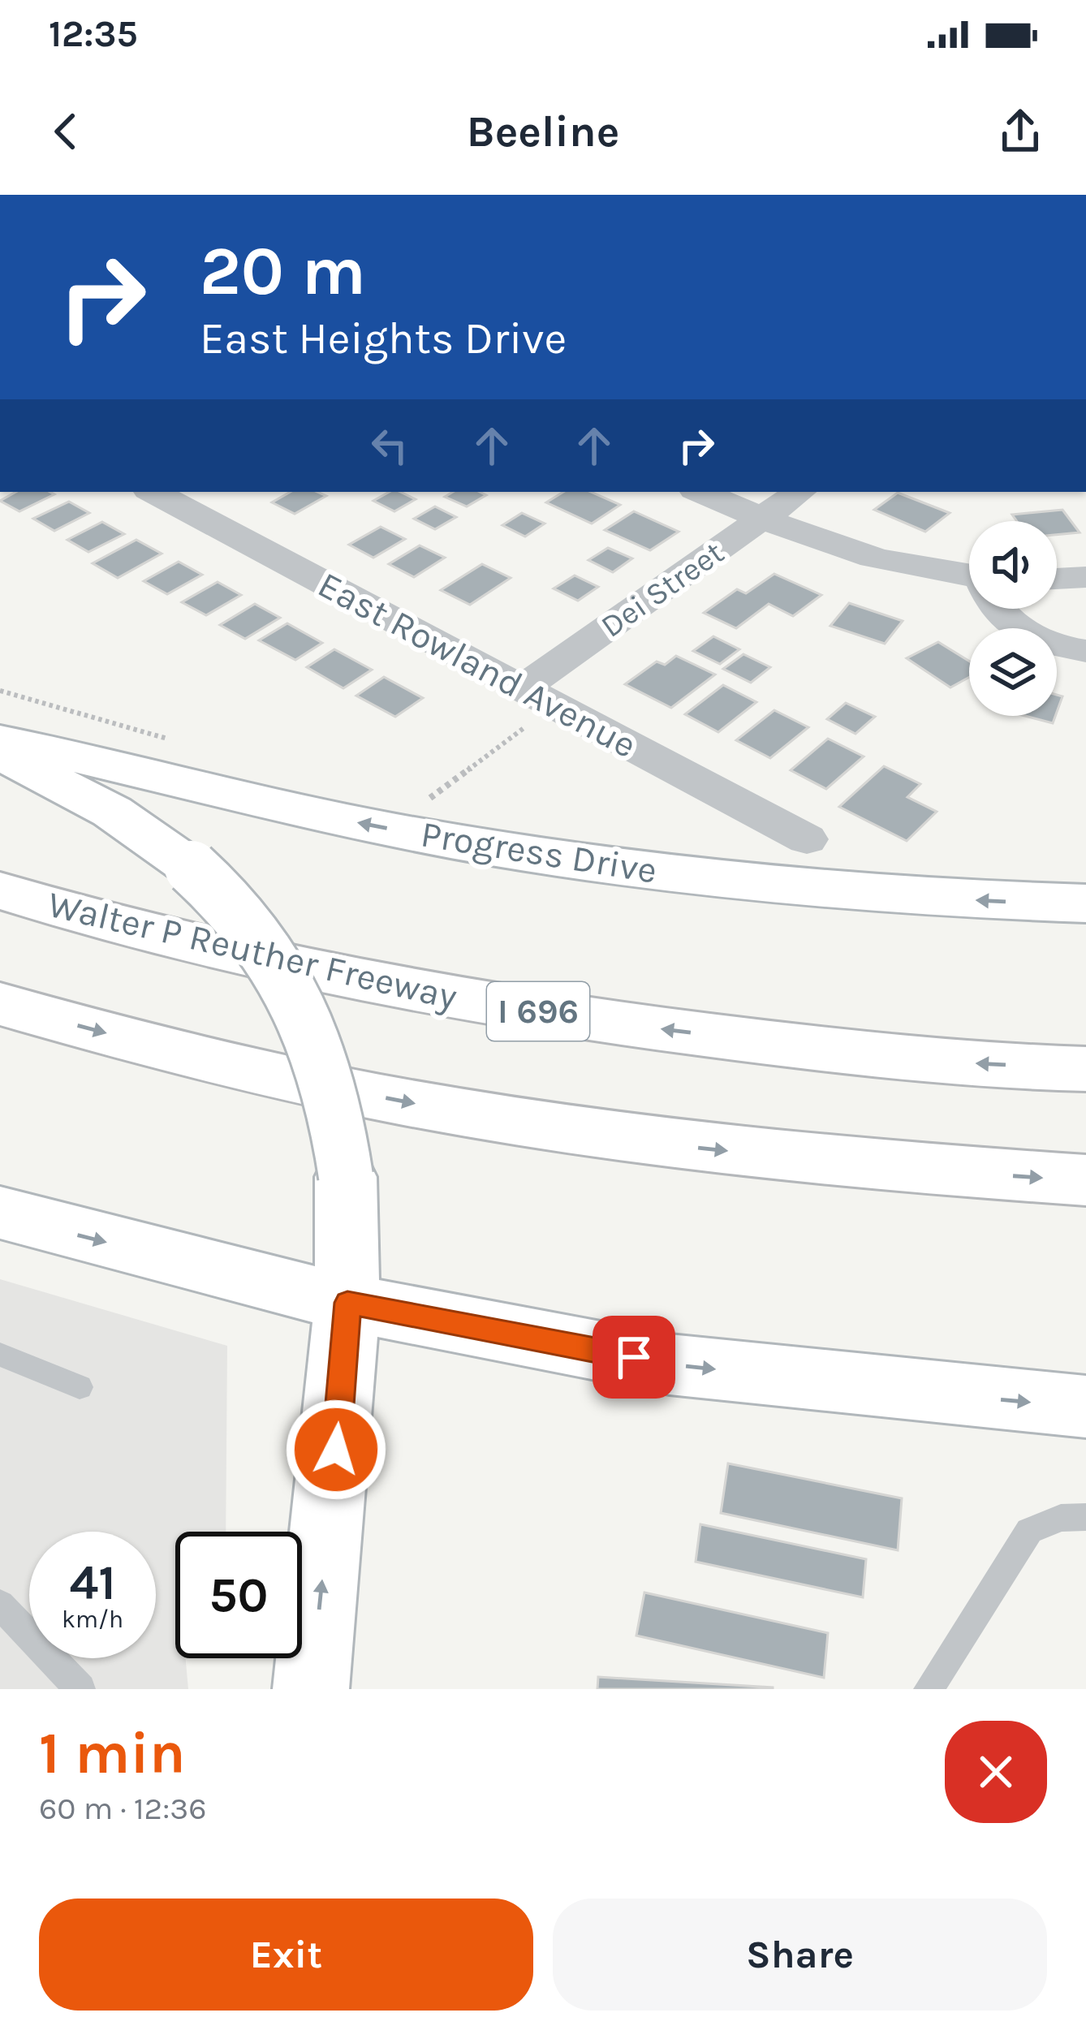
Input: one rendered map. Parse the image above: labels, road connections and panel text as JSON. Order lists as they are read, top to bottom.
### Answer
{
  "streets": {
    "main road": ["Progress Drive", "Walter P Reuther Freeway", "I 696"],
    "street": ["Dei Street", "East Rowland Avenue"]
  },
  "crossings": [
    ["Dei Street", "East Rowland Avenue"]
  ],
  "page": {
    "status": "12:35",
    "header": "Beeline",
    "turn": ["20 m", "East Heights Drive"],
    "speed": "41 km/h",
    "limit": "50",
    "heading": ["1 min", "60 m · 12:36"],
    "buttons": ["Exit", "Share"]
  }
}
